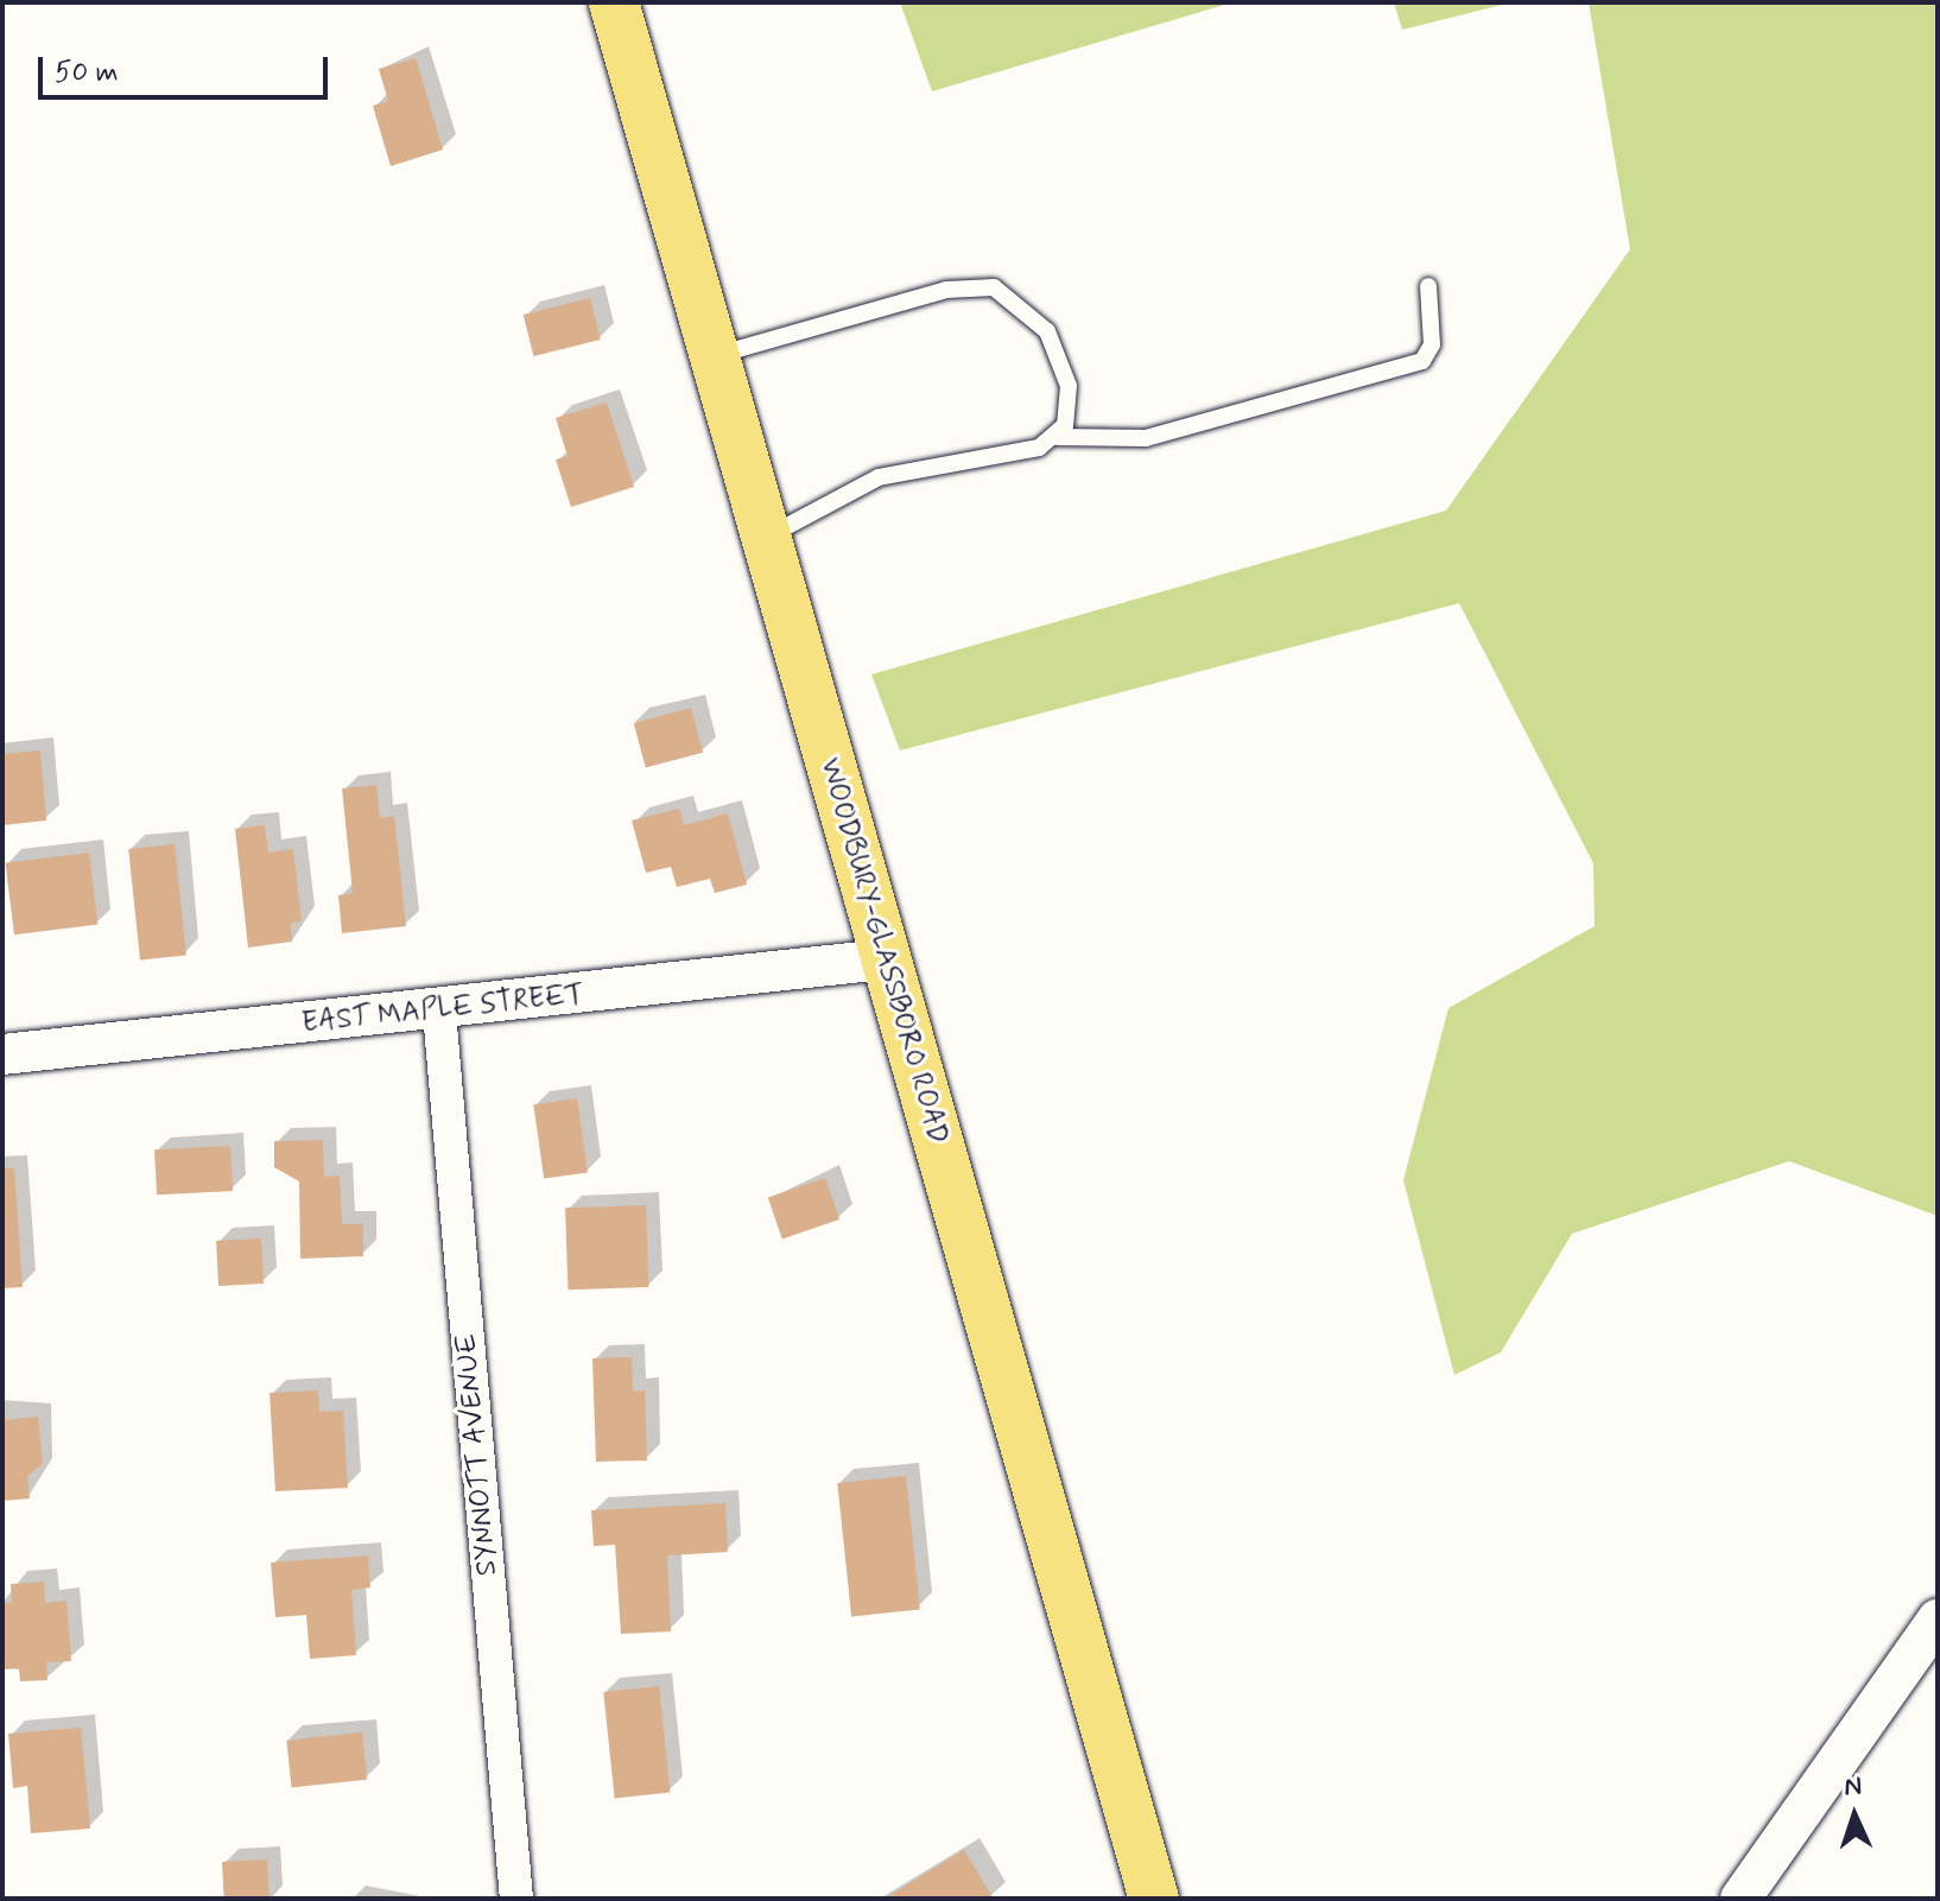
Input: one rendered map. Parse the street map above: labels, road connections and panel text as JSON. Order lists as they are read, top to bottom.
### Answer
{
  "streets": {
    "main road": ["WOODBURY-GLASSBORO ROAD"],
    "street": ["EAST MAPLE STREET", "SYNNOTT AVENUE"]
  },
  "crossings": [
    ["WOODBURY-GLASSBORO ROAD", "EAST MAPLE STREET"],
    ["EAST MAPLE STREET", "SYNNOTT AVENUE"]
  ],
  "scale_bar": "50 m",
  "north": "top"
}
